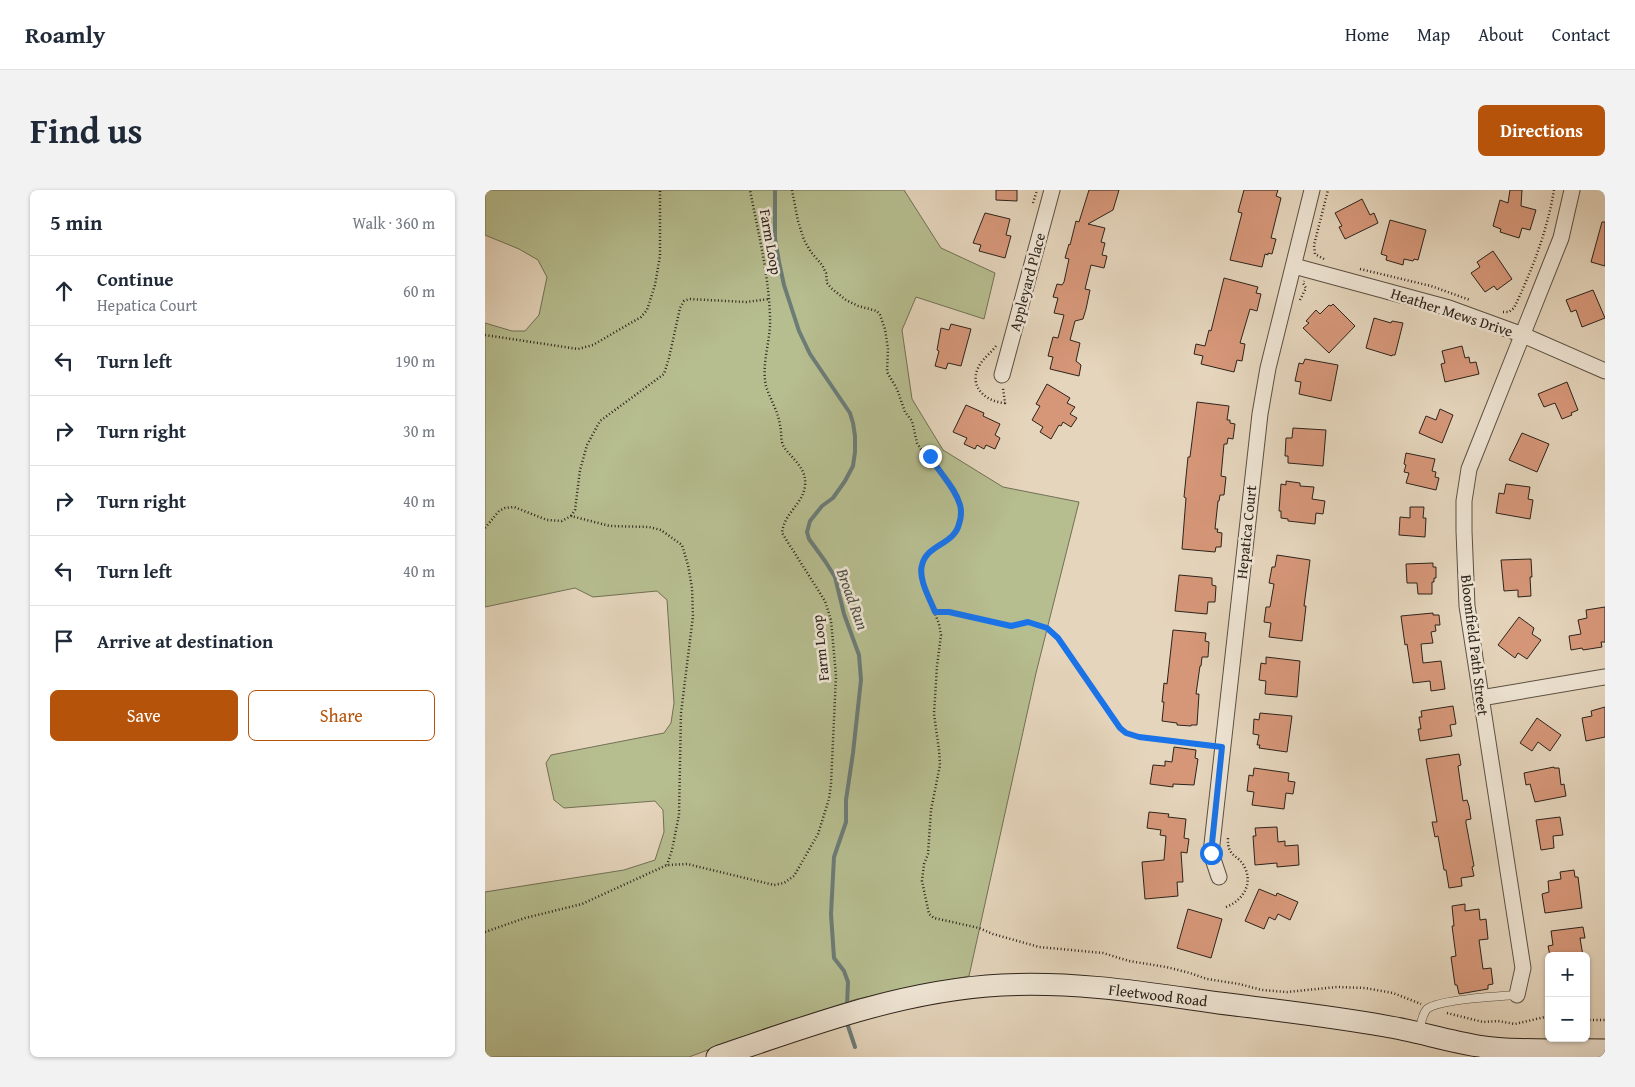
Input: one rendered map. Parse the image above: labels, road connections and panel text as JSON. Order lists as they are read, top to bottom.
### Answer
{
  "streets": {
    "main road": ["Fleetwood Road"],
    "street": [
      "Appleyard Place",
      "Heather Mews Drive",
      "Hepatica Court",
      "Bloomfield Path Street"
    ],
    "path": ["Farm Loop"]
  },
  "crossings": [
    ["Heather Mews Drive", "Hepatica Court"],
    ["Heather Mews Drive", "Bloomfield Path Street"]
  ],
  "water": ["Broad Run"],
  "page": {
    "header": "Roamly",
    "nav": [
      "Home",
      "Map",
      "About",
      "Contact"
    ],
    "title": "Find us",
    "buttons": [
      "Directions",
      ["Save", "Share"]
    ],
    "heading": ["5 min", "Walk · 360 m"],
    "list": [
      ["Continue", "Hepatica Court", "60 m"],
      ["Turn left", "190 m"],
      ["Turn right", "30 m"],
      ["Turn right", "40 m"],
      ["Turn left", "40 m"],
      "Arrive at destination"
    ],
    "map_buttons": ["+", "−"]
  }
}
